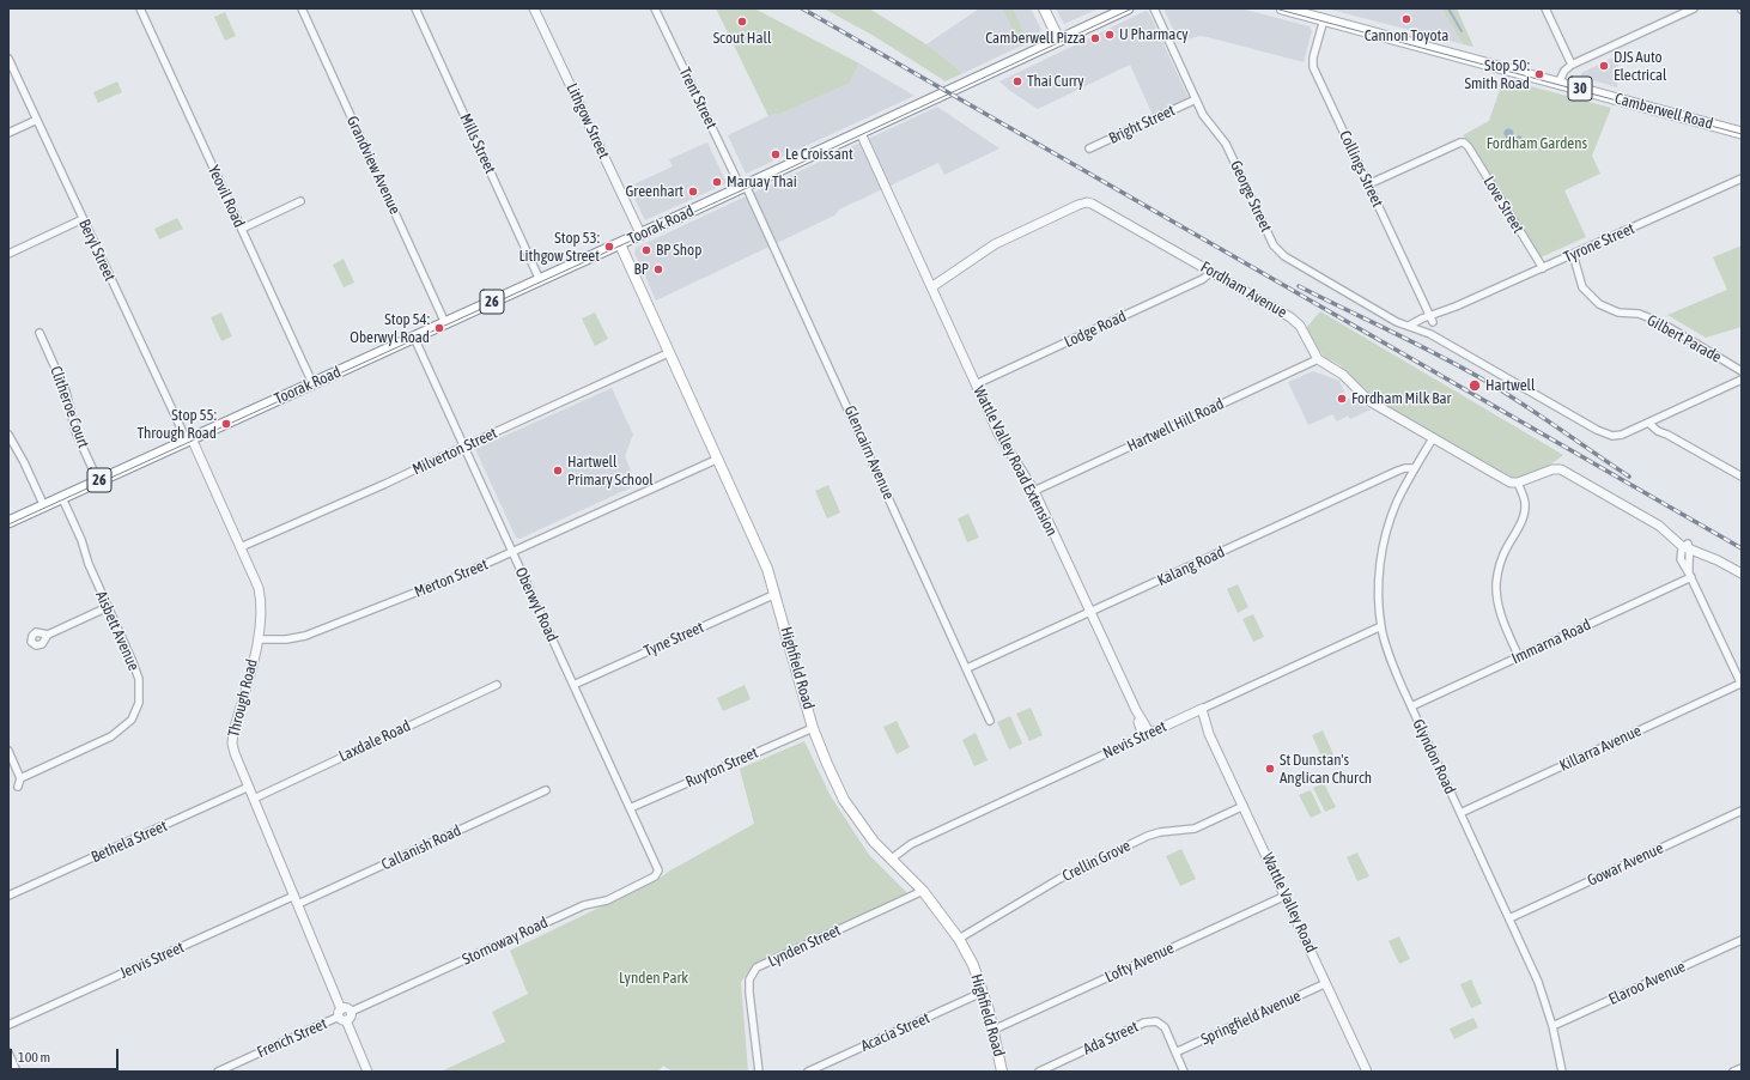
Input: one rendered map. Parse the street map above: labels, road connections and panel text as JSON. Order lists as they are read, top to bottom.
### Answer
{
  "streets": {
    "main road": [
      "30",
      "Camberwell Road",
      "Toorak Road",
      "26",
      "Highfield Road"
    ],
    "street": [
      "Trent Street",
      "Lithgow Street",
      "Bright Street",
      "Mills Street",
      "Grandview Avenue",
      "Collings Street",
      "Yeovil Road",
      "George Street",
      "Love Street",
      "Tyrone Street",
      "Beryl Street",
      "Fordham Avenue",
      "Lodge Road",
      "Gilbert Parade",
      "Clitheroe Court",
      "Hartwell Hill Road",
      "Milverton Street",
      "Glencairn Avenue",
      "Wattle Valley Road Extension",
      "Kalang Road",
      "Merton Street",
      "Oberwyl Road",
      "Aisbett Avenue",
      "Tyne Street",
      "Immarna Road",
      "Through Road",
      "Nevis Street",
      "Laxdale Road",
      "Killarra Avenue",
      "Glyndon Road",
      "Ruyton Street",
      "Bethela Street",
      "Callanish Road",
      "Crellin Grove",
      "Gowar Avenue",
      "Wattle Valley Road",
      "Stornoway Road",
      "Lynden Street",
      "Jervis Street",
      "Lofty Avenue",
      "Elaroo Avenue",
      "Springfield Avenue",
      "Acacia Street",
      "French Street",
      "Ada Street"
    ]
  },
  "crossings": [
    ["Trent Street", "Toorak Road"],
    ["Trent Street", "Glencairn Avenue"],
    ["Camberwell Road", "Collings Street"],
    ["Lithgow Street", "Toorak Road"],
    ["Bright Street", "George Street"],
    ["Mills Street", "Toorak Road"],
    ["Grandview Avenue", "Toorak Road"],
    ["Collings Street", "Love Street"],
    ["Collings Street", "Tyrone Street"],
    ["Yeovil Road", "Toorak Road"],
    ["George Street", "Tyrone Street"],
    ["Love Street", "Tyrone Street"],
    ["Toorak Road", "Beryl Street"],
    ["Toorak Road", "Clitheroe Court"],
    ["Toorak Road", "Glencairn Avenue"],
    ["Toorak Road", "Wattle Valley Road Extension"],
    ["Toorak Road", "Oberwyl Road"],
    ["Toorak Road", "Aisbett Avenue"],
    ["Toorak Road", "Highfield Road"],
    ["Toorak Road", "Through Road"],
    ["Tyrone Street", "Gilbert Parade"],
    ["Beryl Street", "Through Road"],
    ["Fordham Avenue", "Lodge Road"],
    ["Fordham Avenue", "Hartwell Hill Road"],
    ["Fordham Avenue", "Wattle Valley Road Extension"],
    ["Lodge Road", "Wattle Valley Road Extension"],
    ["Hartwell Hill Road", "Wattle Valley Road Extension"],
    ["Milverton Street", "Oberwyl Road"],
    ["Milverton Street", "Highfield Road"],
    ["Milverton Street", "Through Road"],
    ["Glencairn Avenue", "Kalang Road"],
    ["Wattle Valley Road Extension", "Kalang Road"],
    ["Wattle Valley Road Extension", "Nevis Street"],
    ["Kalang Road", "Glyndon Road"],
    ["Merton Street", "Oberwyl Road"],
    ["Merton Street", "Highfield Road"],
    ["Merton Street", "Through Road"],
    ["Oberwyl Road", "Tyne Street"],
    ["Oberwyl Road", "Ruyton Street"],
    ["Oberwyl Road", "Stornoway Road"],
    ["Tyne Street", "Highfield Road"],
    ["Immarna Road", "Glyndon Road"],
    ["Highfield Road", "Nevis Street"],
    ["Highfield Road", "Ruyton Street"],
    ["Highfield Road", "Crellin Grove"],
    ["Highfield Road", "Lynden Street"],
    ["Highfield Road", "Lofty Avenue"],
    ["Highfield Road", "Acacia Street"],
    ["Through Road", "Laxdale Road"],
    ["Through Road", "Bethela Street"],
    ["Through Road", "Callanish Road"],
    ["Through Road", "Jervis Street"],
    ["Through Road", "French Street"],
    ["Nevis Street", "Glyndon Road"],
    ["Nevis Street", "Wattle Valley Road"],
    ["Killarra Avenue", "Glyndon Road"],
    ["Glyndon Road", "Gowar Avenue"],
    ["Glyndon Road", "Elaroo Avenue"],
    ["Crellin Grove", "Wattle Valley Road"],
    ["Wattle Valley Road", "Lofty Avenue"],
    ["Wattle Valley Road", "Springfield Avenue"],
    ["Springfield Avenue", "Ada Street"]
  ],
  "parks": ["Fordham Gardens", "Lynden Park"],
  "places": [
    "Cannon Toyota",
    "Scout Hall",
    "U Pharmacy",
    "Camberwell Pizza",
    "DJS Auto Electrical",
    "Stop 50: Smith Road",
    "Thai Curry",
    "Le Croissant",
    "Maruay Thai",
    "Greenhart",
    "Stop 53: Lithgow Street",
    "BP Shop",
    "BP",
    "Stop 54: Oberwyl Road",
    "Hartwell",
    "Fordham Milk Bar",
    "Stop 55: Through Road",
    "Hartwell Primary School",
    "St Dunstan's Anglican Church"
  ],
  "scale_bar": "100 m"
}
